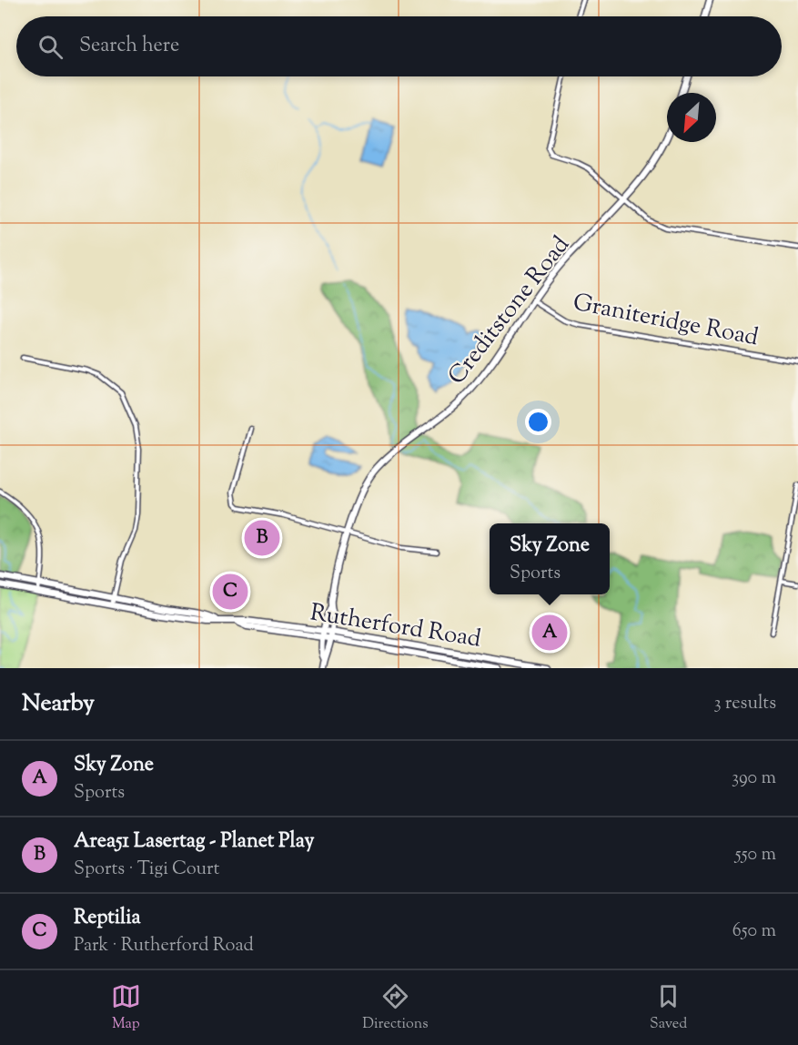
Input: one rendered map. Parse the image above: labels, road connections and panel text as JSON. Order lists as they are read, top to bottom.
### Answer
{
  "streets": {
    "main road": ["Creditstone Road", "Rutherford Road"],
    "street": ["Graniteridge Road"]
  },
  "crossings": [
    ["Creditstone Road", "Graniteridge Road"],
    ["Creditstone Road", "Rutherford Road"]
  ],
  "north": "bottom left",
  "page": {
    "search": "Search here",
    "pins": ["B", "C", "A"],
    "popup": ["Sky Zone", "Sports"],
    "heading": ["Nearby", "3 results"],
    "list": [
      {
        "mark": "A",
        "name": "Sky Zone",
        "note": "Sports",
        "value": "390 m"
      },
      {
        "mark": "B",
        "name": "Area51 Lasertag - Planet Play",
        "note": "Sports · Tigi Court",
        "value": "550 m"
      },
      {
        "mark": "C",
        "name": "Reptilia",
        "note": "Park · Rutherford Road",
        "value": "650 m"
      }
    ],
    "nav": ["Map", "Directions", "Saved"]
  }
}
